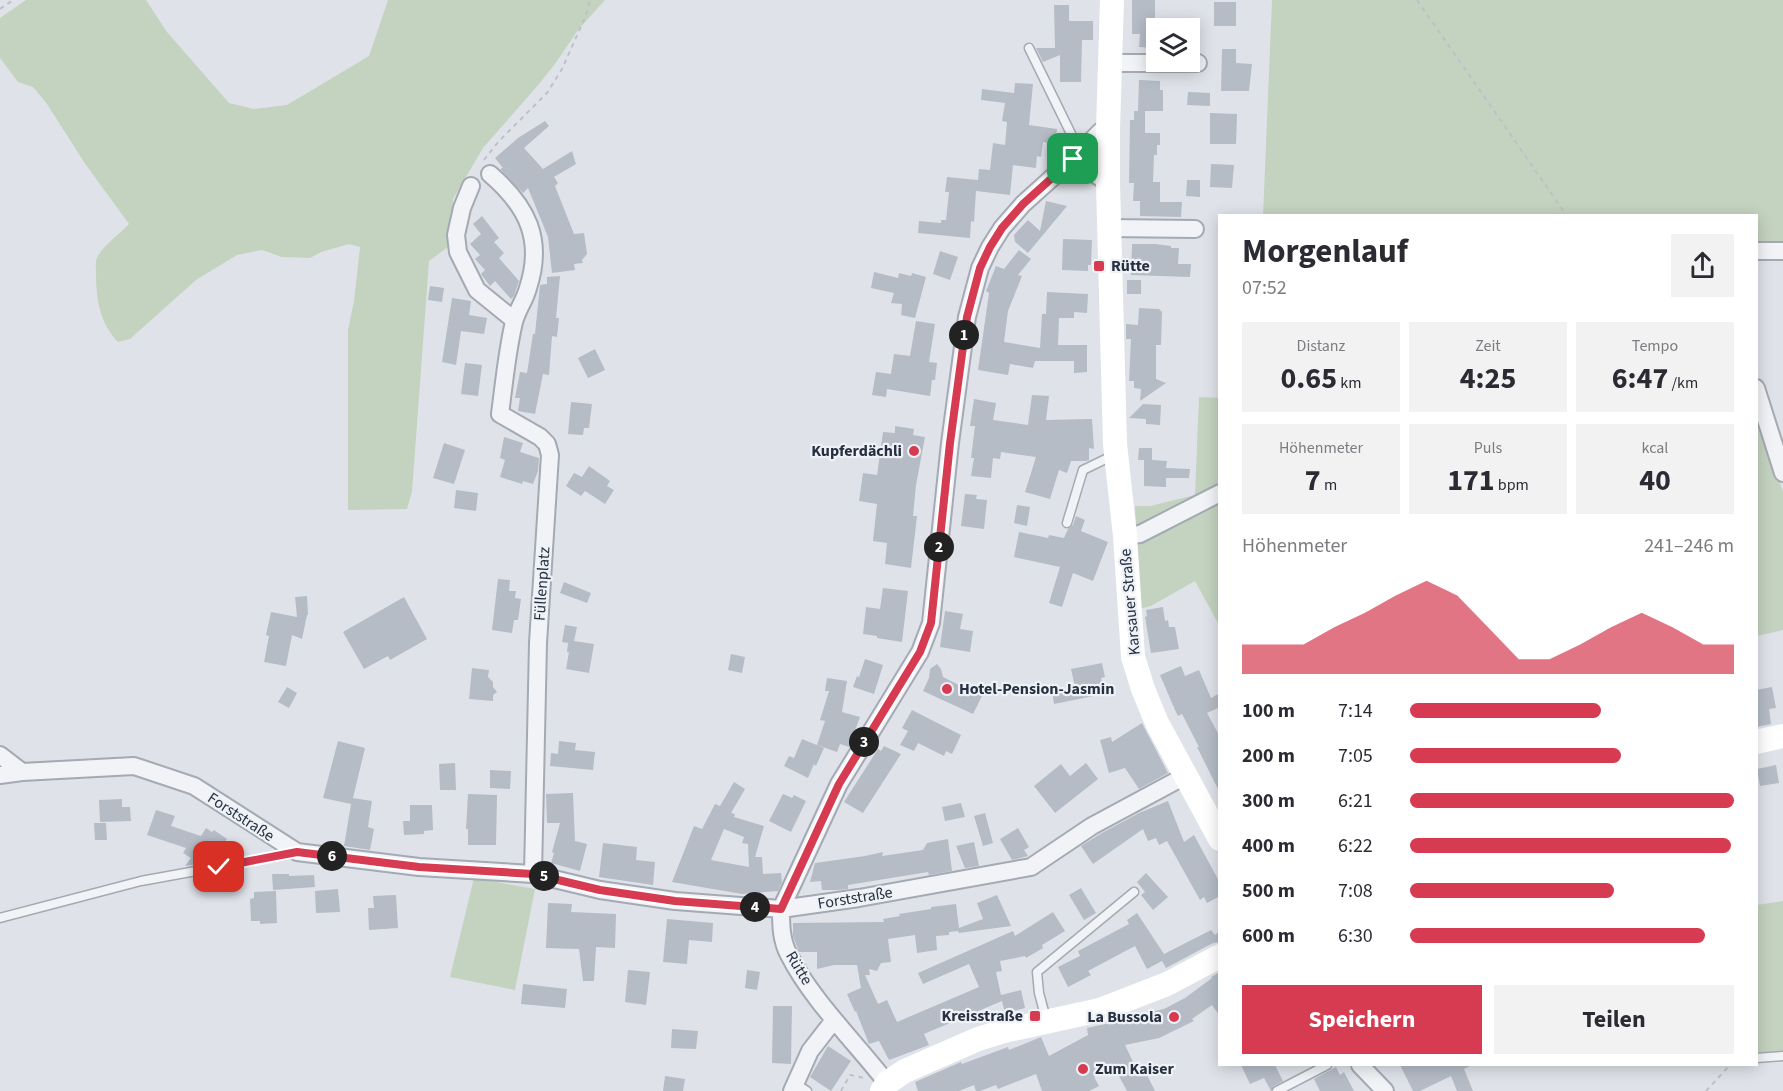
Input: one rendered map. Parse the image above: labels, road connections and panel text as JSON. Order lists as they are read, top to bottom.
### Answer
{
  "streets": {
    "street": [
      "Füllenplatz",
      "Karsauer Straße",
      "Forststraße",
      "Rütte"
    ]
  },
  "crossings": [
    ["Füllenplatz", "Forststraße"],
    ["Karsauer Straße", "Forststraße"],
    ["Karsauer Straße", "Rütte"],
    ["Forststraße", "Rütte"]
  ],
  "places": {
    "transit": ["Rütte", "Kreisstraße"],
    "other": [
      "Kupferdächli",
      "Hotel-Pension-Jasmin",
      "La Bussola",
      "Zum Kaiser"
    ]
  },
  "page": {
    "heading": ["Morgenlauf", "07:52"],
    "stats": [
      ["Distanz", "0.65 km"],
      ["Zeit", "4:25"],
      ["Tempo", "6:47 /km"],
      ["Höhenmeter", "7 m"],
      ["Puls", "171 bpm"],
      ["kcal", "40"]
    ],
    "pins": [
      "1",
      "2",
      "3",
      "6",
      "5",
      "4"
    ],
    "chart": ["Höhenmeter", "241–246 m"],
    "list": [
      {
        "name": "100 m",
        "note": "7:14"
      },
      {
        "name": "200 m",
        "note": "7:05"
      },
      {
        "name": "300 m",
        "note": "6:21"
      },
      {
        "name": "400 m",
        "note": "6:22"
      },
      {
        "name": "500 m",
        "note": "7:08"
      },
      {
        "name": "600 m",
        "note": "6:30"
      }
    ],
    "buttons": ["Speichern", "Teilen"]
  }
}
